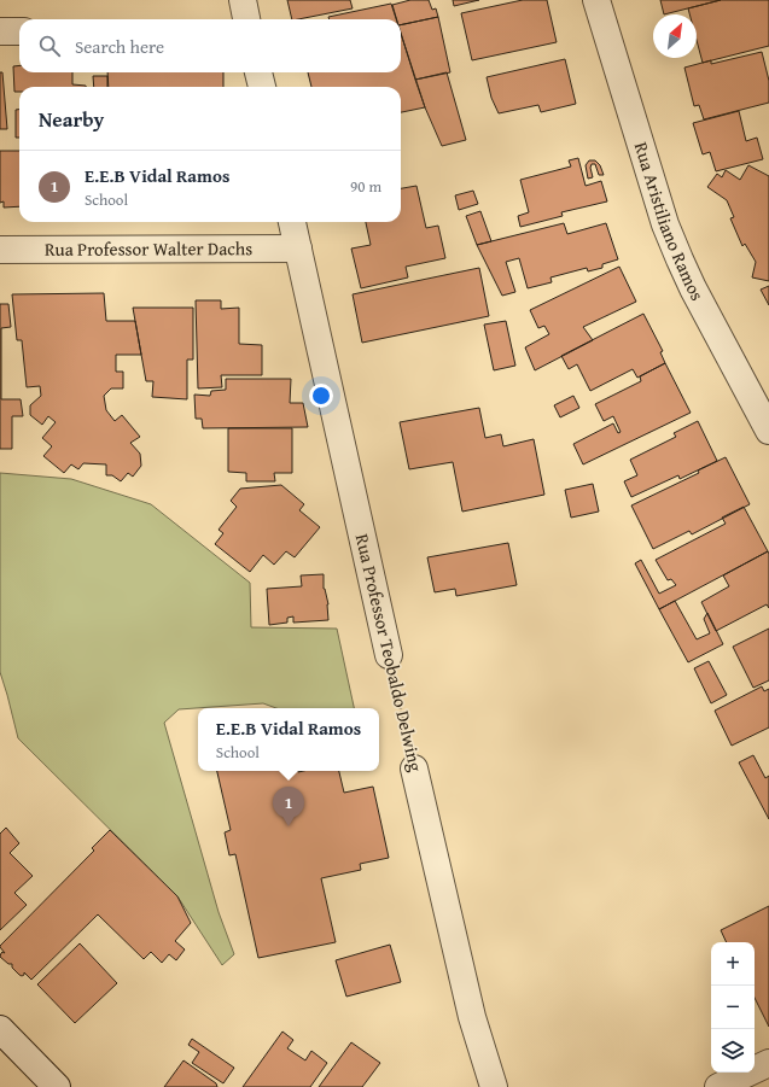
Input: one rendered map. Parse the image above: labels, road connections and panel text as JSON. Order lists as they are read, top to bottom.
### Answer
{
  "streets": {
    "street": ["Rua Aristiliano Ramos", "Rua Professor Walter Dachs", "Rua Professor Teobaldo Delwing"]
  },
  "crossings": [
    ["Rua Professor Walter Dachs", "Rua Professor Teobaldo Delwing"]
  ],
  "north": "top right",
  "page": {
    "search": "Search here",
    "heading": "Nearby",
    "list": [
      {
        "mark": "1",
        "name": "E.E.B Vidal Ramos",
        "note": "School",
        "value": "90 m"
      }
    ],
    "popup": ["E.E.B Vidal Ramos", "School"],
    "pins": "1",
    "map_buttons": ["+", "−"]
  }
}
